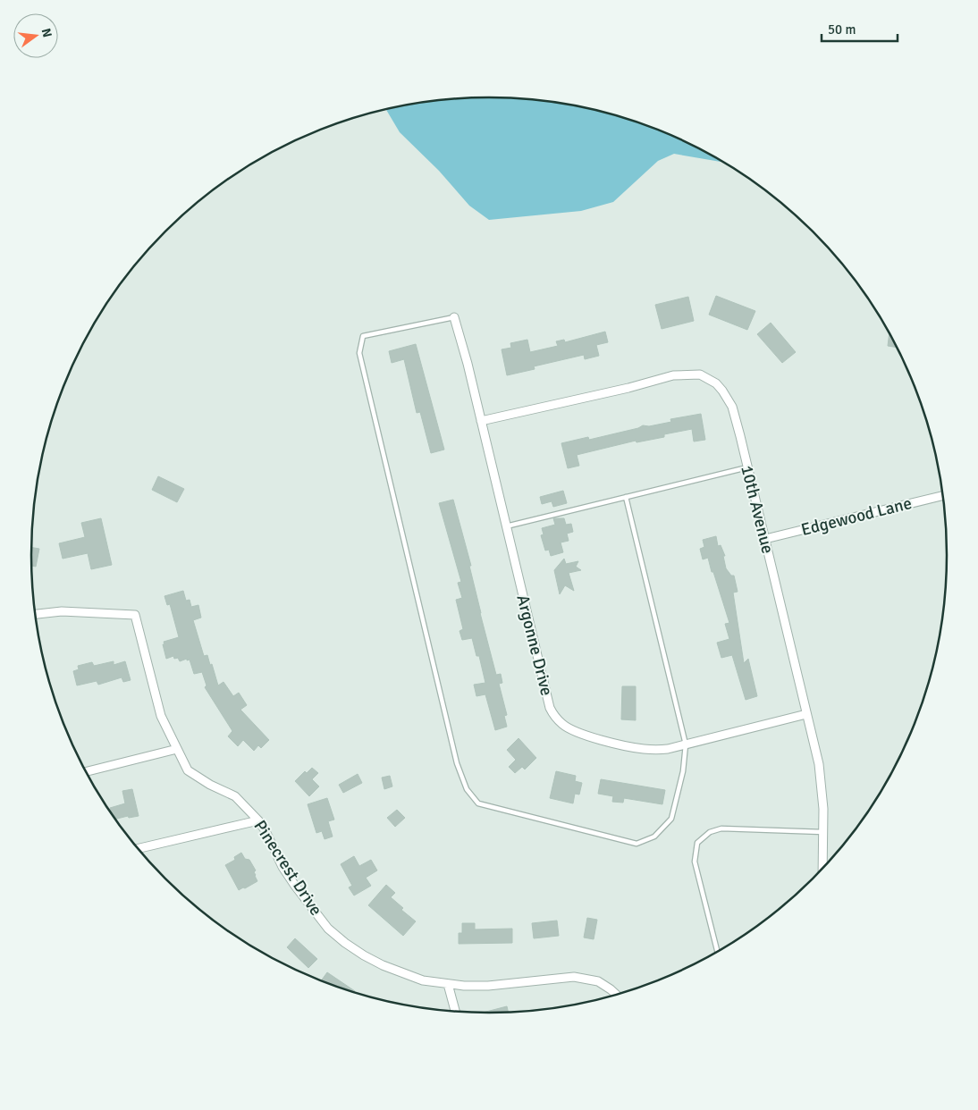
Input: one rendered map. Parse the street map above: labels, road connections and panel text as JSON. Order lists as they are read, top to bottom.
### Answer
{
  "streets": {
    "street": [
      "10th Avenue",
      "Edgewood Lane",
      "Argonne Drive",
      "Pinecrest Drive"
    ]
  },
  "crossings": [
    ["10th Avenue", "Edgewood Lane"],
    ["10th Avenue", "Argonne Drive"]
  ],
  "scale_bar": "50 m",
  "north": "right"
}
